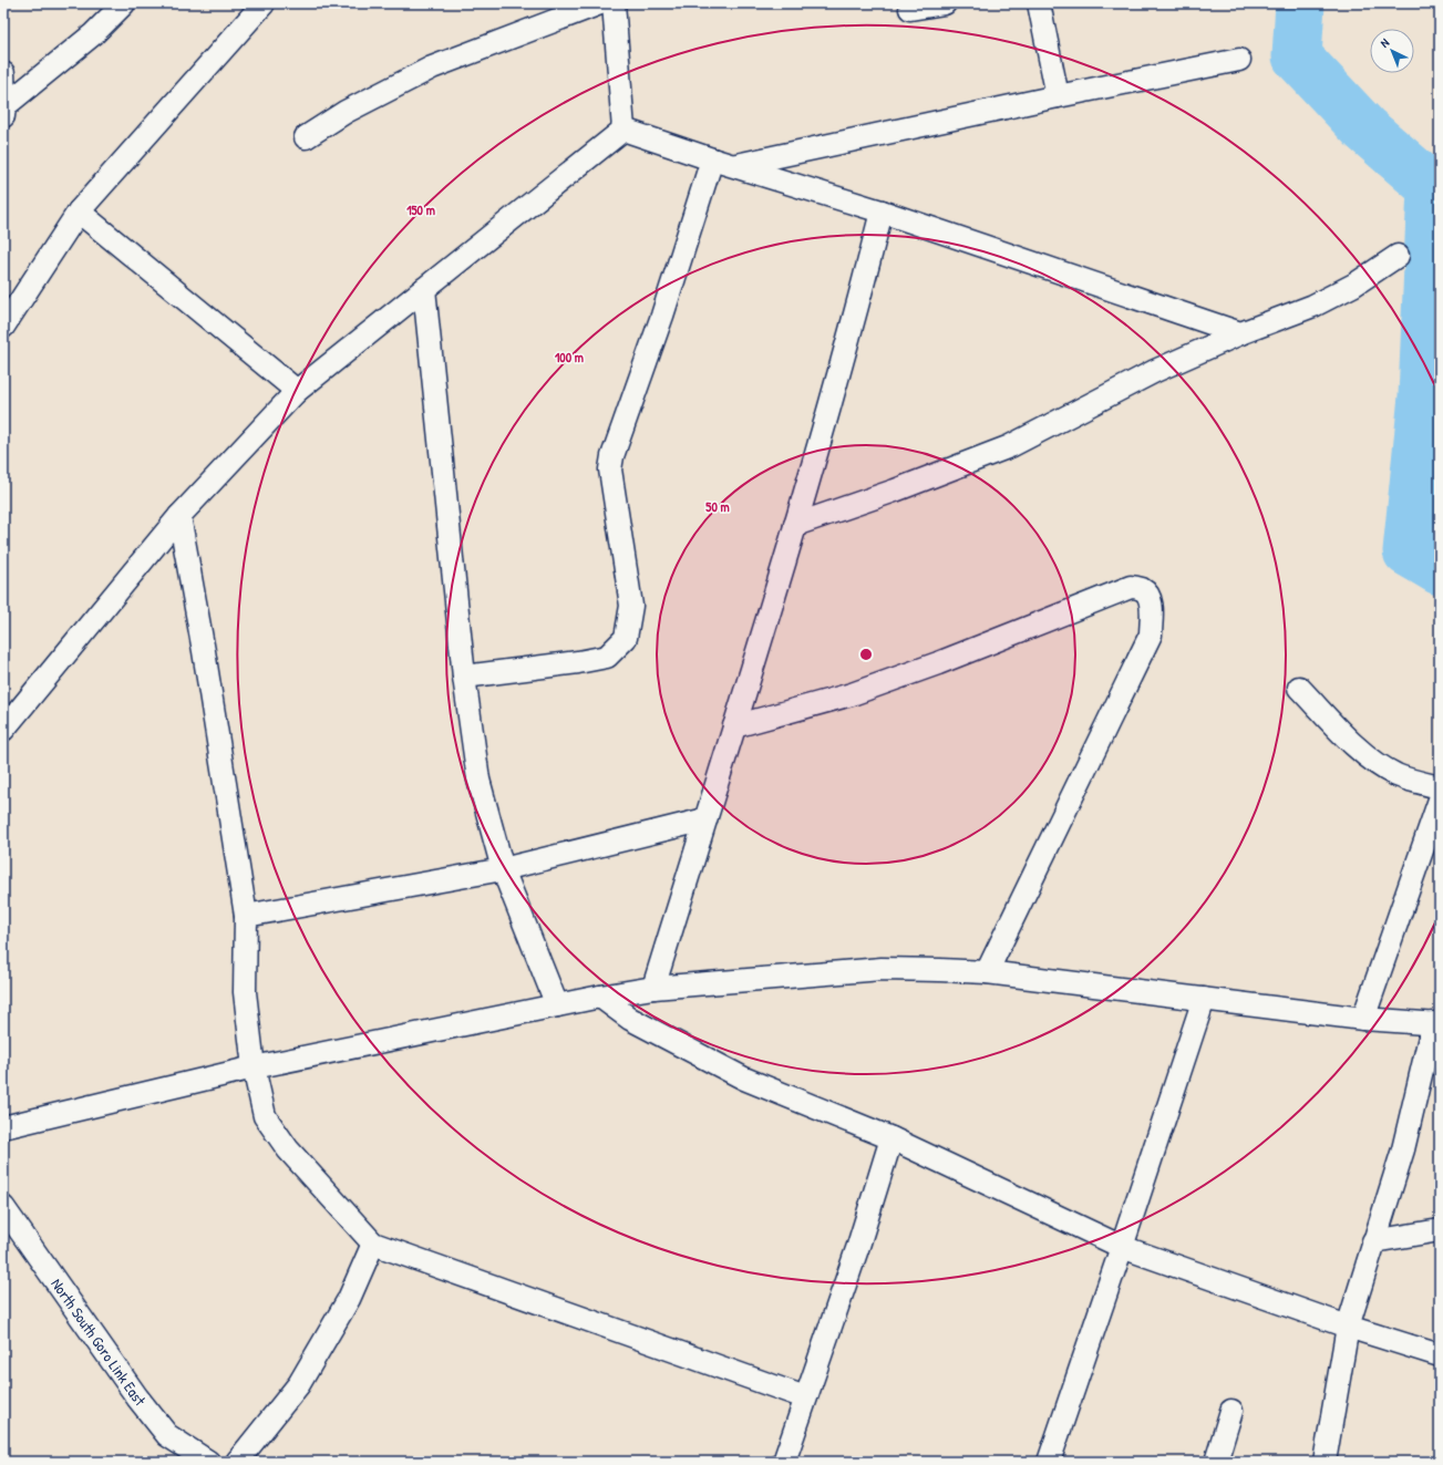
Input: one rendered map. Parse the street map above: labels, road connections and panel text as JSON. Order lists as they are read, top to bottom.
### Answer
{
  "streets": {
    "street": ["North South Goro Link East"]
  },
  "north": "top left",
  "rings": ["150 m", "100 m", "50 m"]
}
